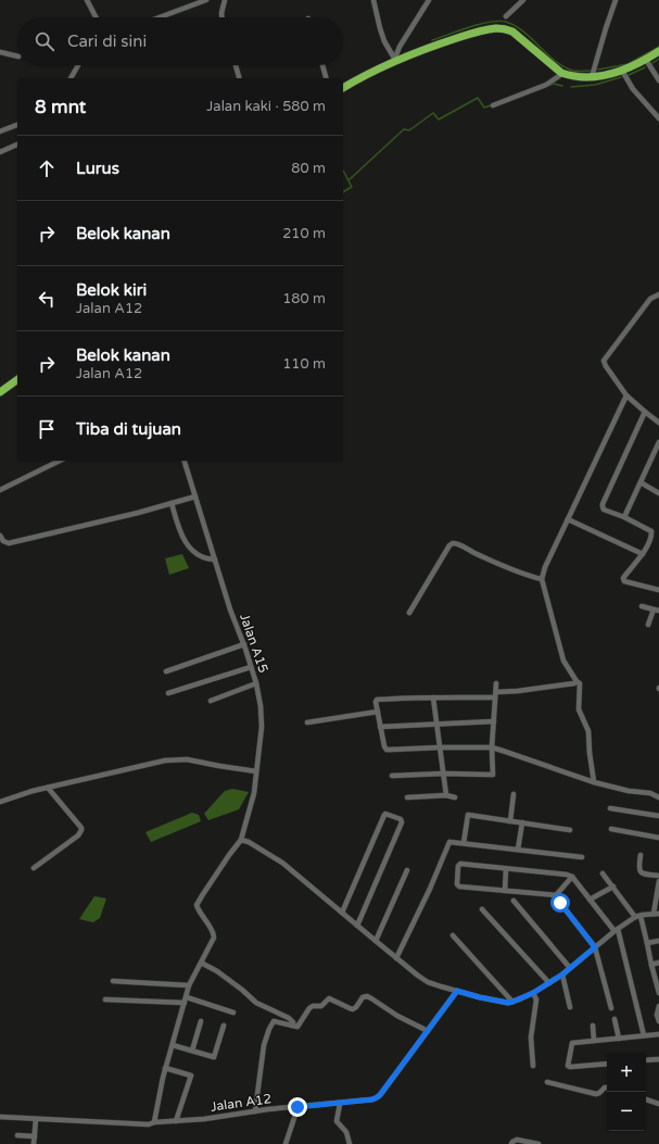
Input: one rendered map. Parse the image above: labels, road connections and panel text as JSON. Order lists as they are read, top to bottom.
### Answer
{
  "streets": {
    "street": ["Jalan A15", "Jalan A12"]
  },
  "page": {
    "search": "Cari di sini",
    "heading": ["8 mnt", "Jalan kaki · 580 m"],
    "list": [
      ["Lurus", "80 m"],
      ["Belok kanan", "210 m"],
      ["Belok kiri", "Jalan A12", "180 m"],
      ["Belok kanan", "Jalan A12", "110 m"],
      "Tiba di tujuan"
    ],
    "map_buttons": ["+", "−"]
  }
}
